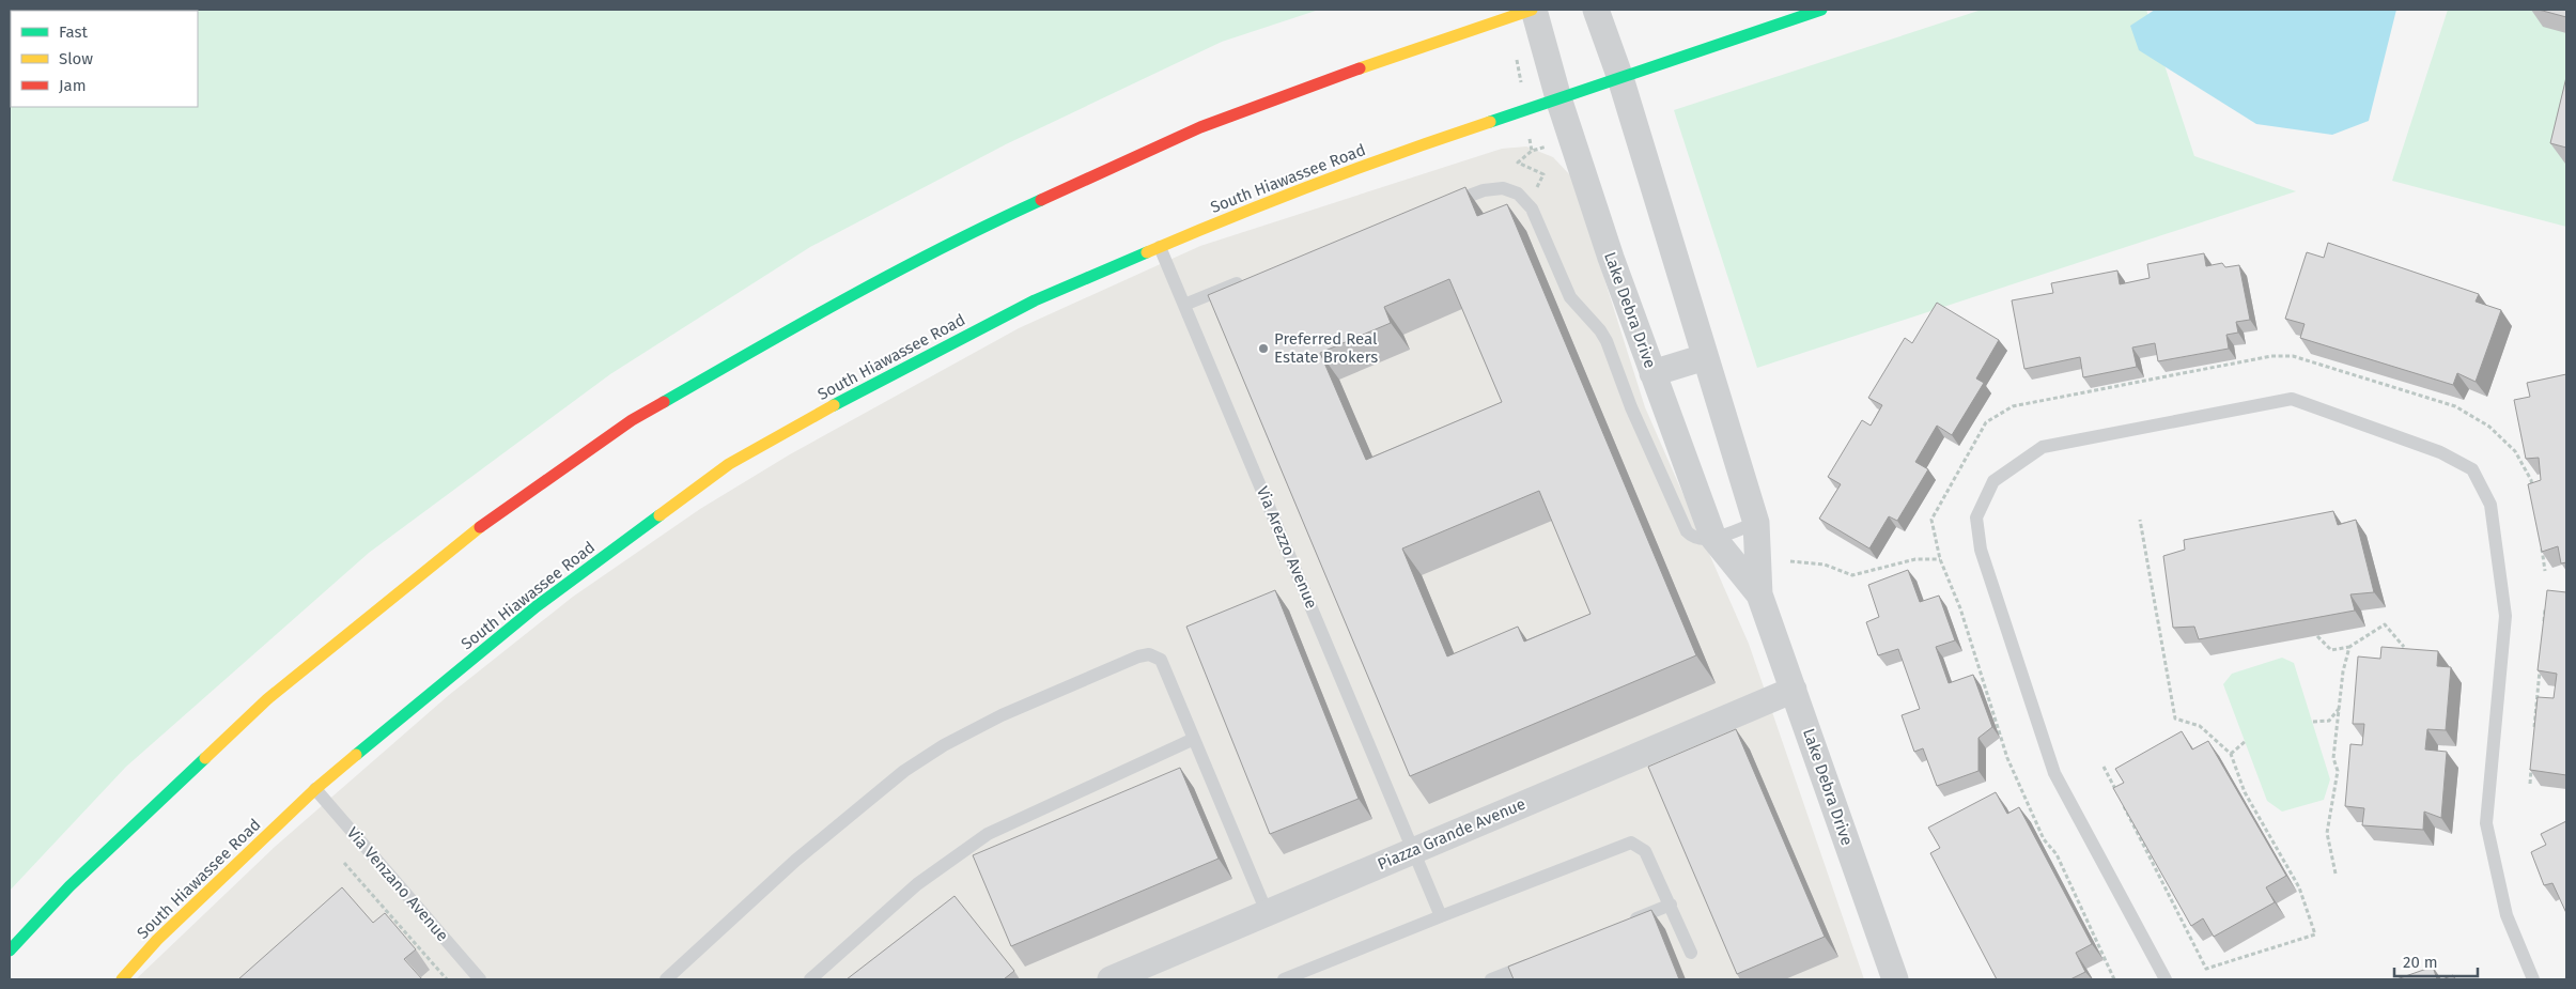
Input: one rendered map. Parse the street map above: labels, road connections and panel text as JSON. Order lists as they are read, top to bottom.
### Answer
{
  "streets": {
    "street": ["South Hiawassee Road", "Lake Debra Drive", "Piazza Grande Avenue"],
    "lane": ["Via Arezzo Avenue", "Via Venzano Avenue"]
  },
  "crossings": [
    ["South Hiawassee Road", "Lake Debra Drive"],
    ["South Hiawassee Road", "Via Arezzo Avenue"],
    ["South Hiawassee Road", "Via Venzano Avenue"],
    ["Lake Debra Drive", "Piazza Grande Avenue"],
    ["Via Arezzo Avenue", "Piazza Grande Avenue"]
  ],
  "places": ["Preferred Real Estate Brokers"],
  "legend": ["Fast", "Slow", "Jam"],
  "scale_bar": "20 m"
}
